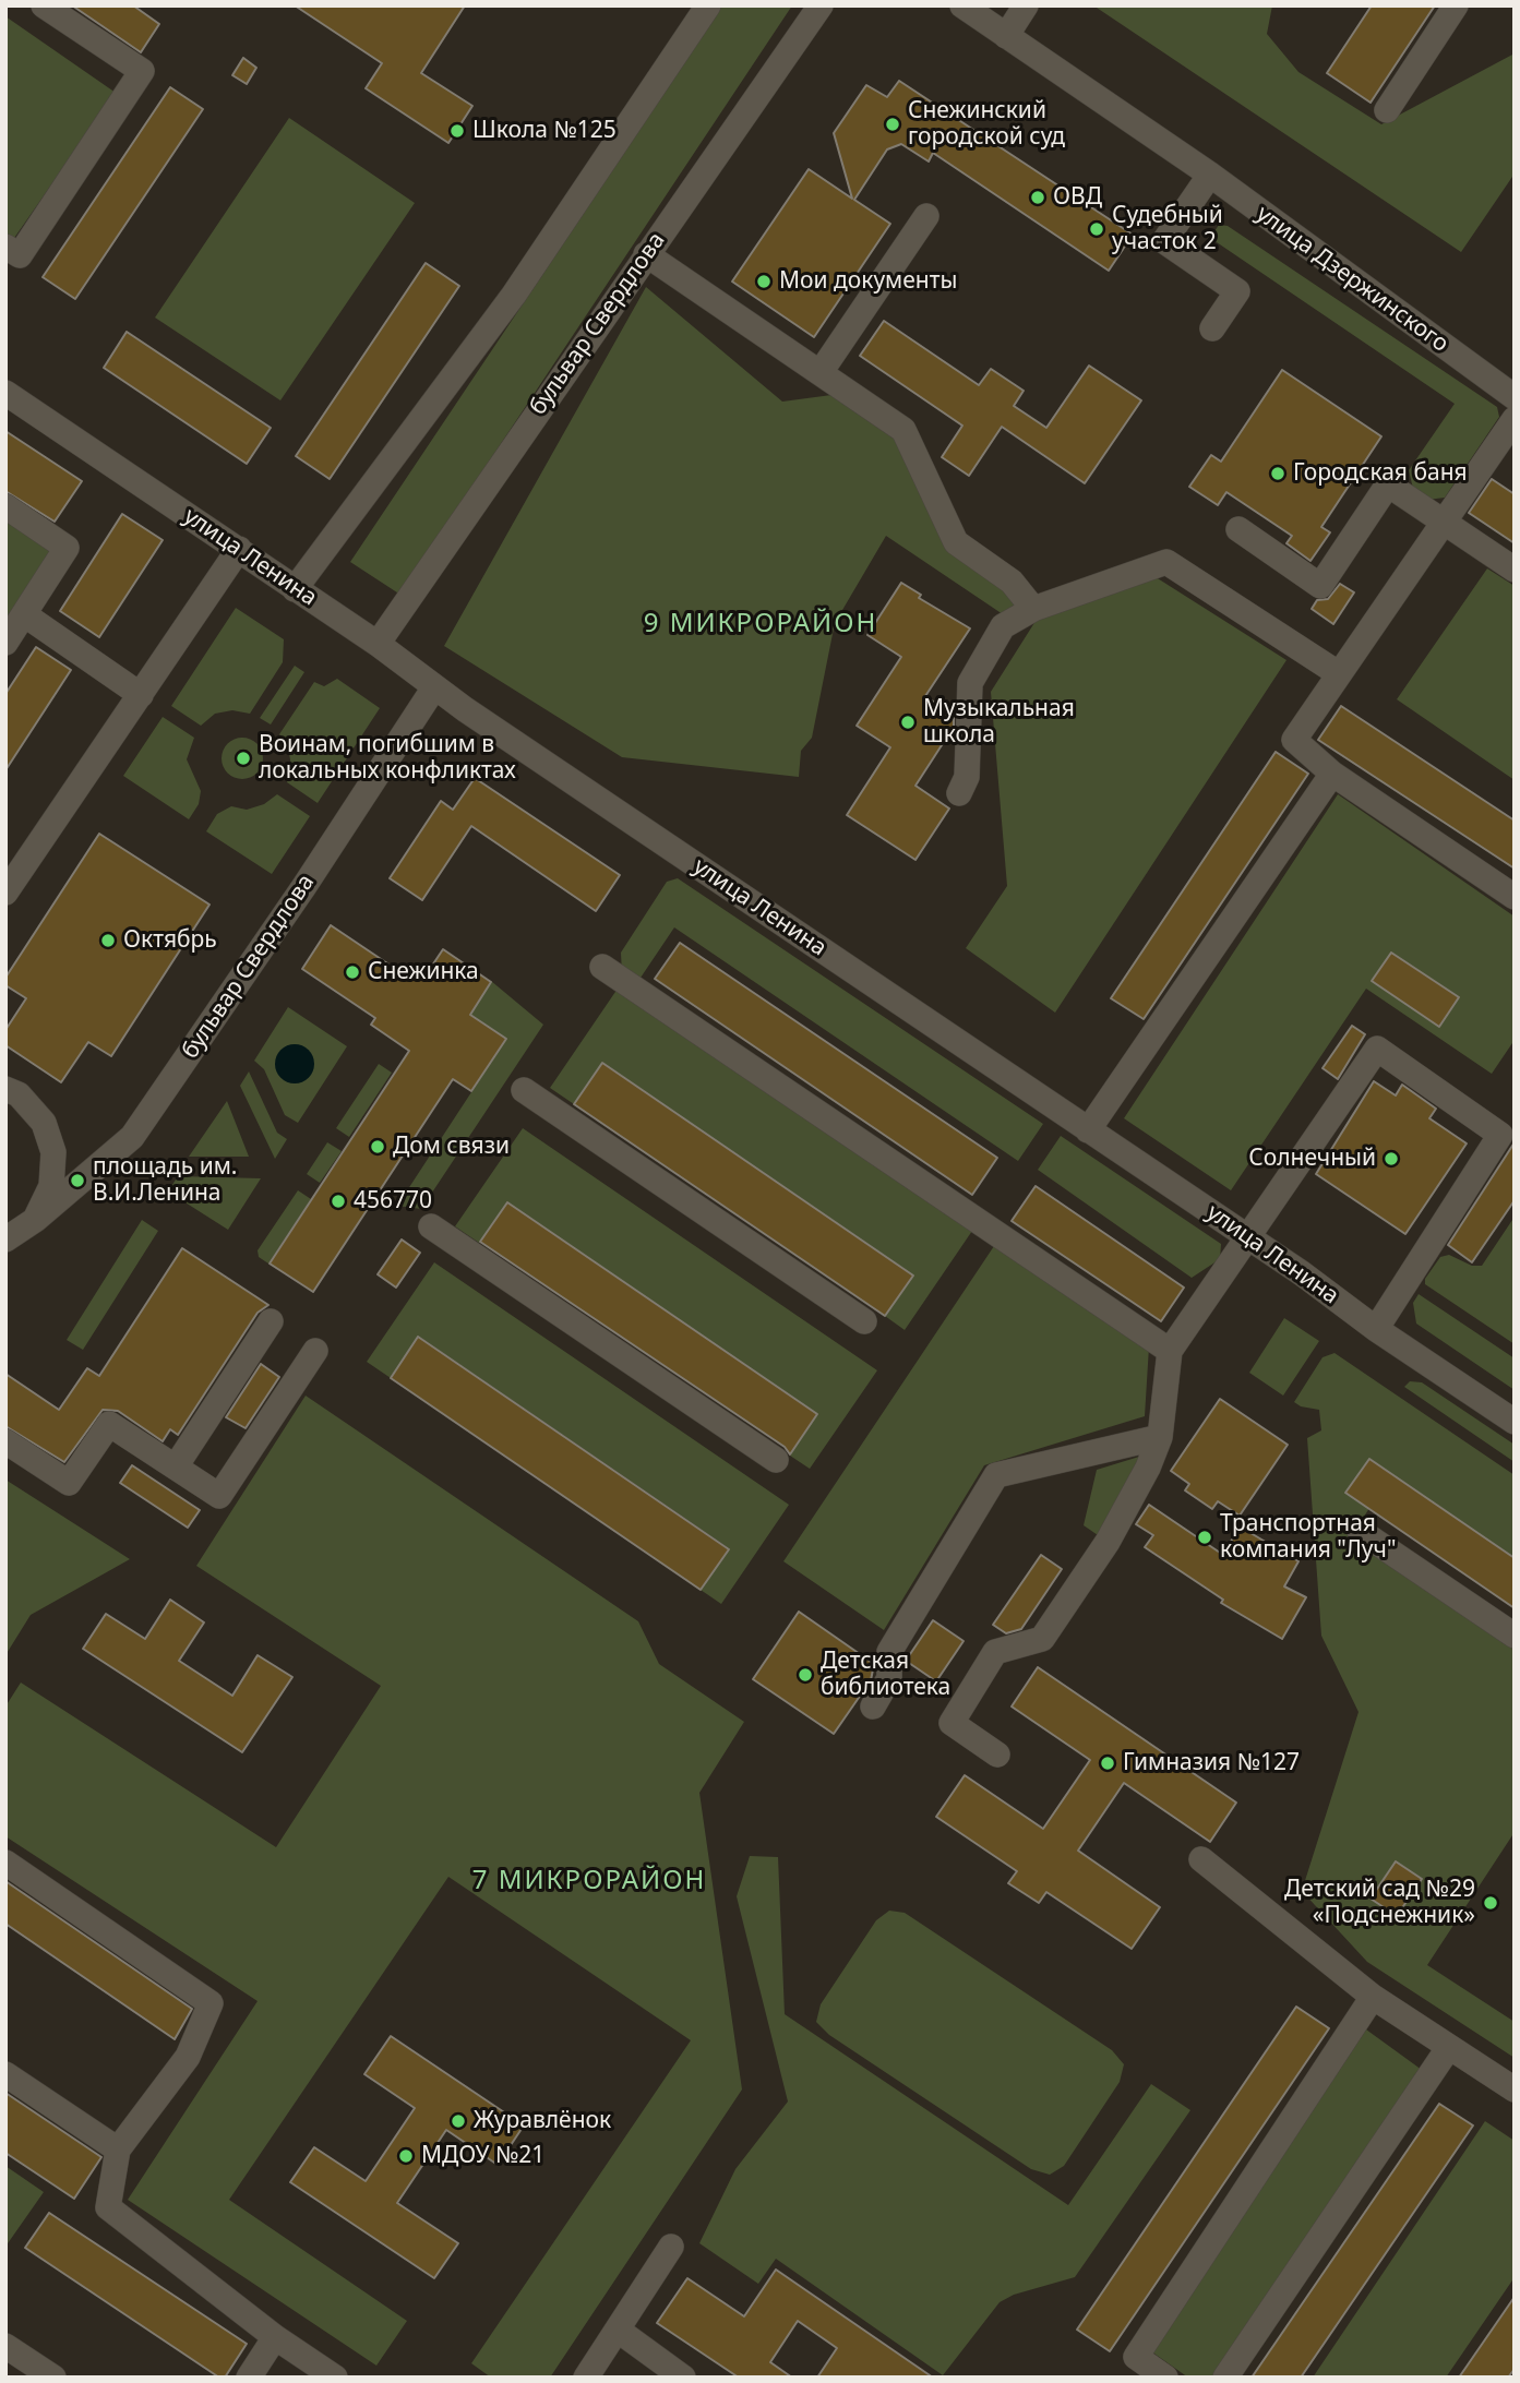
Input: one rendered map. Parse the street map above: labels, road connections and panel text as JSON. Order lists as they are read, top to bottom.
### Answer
{
  "streets": {
    "street": ["улица Дзержинского", "бульвар Свердлова", "улица Ленина"]
  },
  "crossings": [
    ["бульвар Свердлова", "улица Ленина"]
  ],
  "districts": ["9 МИКРОРАЙОН", "7 МИКРОРАЙОН"],
  "places": [
    "Снежинский городской суд",
    "Школа №125",
    "ОВД",
    "Судебный участок 2",
    "Мои документы",
    "Городская баня",
    "Музыкальная школа",
    "Воинам, погибшим в локальных конфликтах",
    "Октябрь",
    "Снежинка",
    "Дом связи",
    "Солнечный",
    "площадь им. В.И.Ленина",
    "456770",
    "Транспортная компания \"Луч\"",
    "Детская библиотека",
    "Гимназия №127",
    "Детский сад №29 «Подснежник»",
    "Журавлёнок",
    "МДОУ №21"
  ]
}
